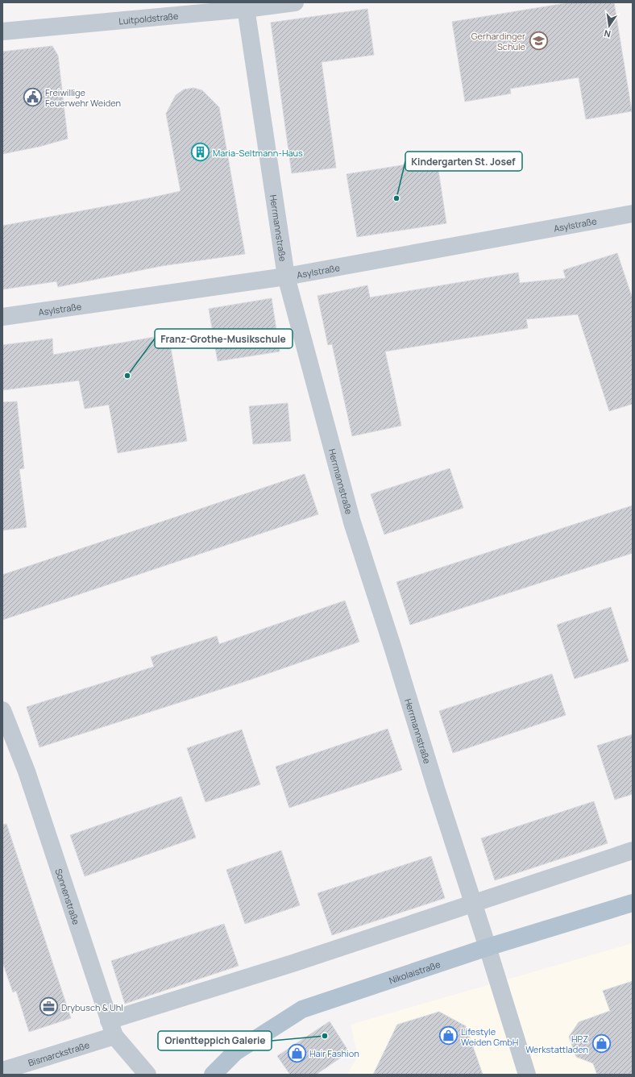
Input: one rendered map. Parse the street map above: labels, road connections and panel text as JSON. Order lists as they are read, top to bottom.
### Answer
{
  "streets": {
    "main road": ["Nikolaistraße"],
    "street": [
      "Luitpoldstraße",
      "Asylstraße",
      "Herrmannstraße",
      "Sonnenstraße",
      "Bismarckstraße"
    ]
  },
  "crossings": [
    ["Luitpoldstraße", "Herrmannstraße"],
    ["Asylstraße", "Herrmannstraße"],
    ["Herrmannstraße", "Nikolaistraße"],
    ["Herrmannstraße", "Bismarckstraße"],
    ["Sonnenstraße", "Bismarckstraße"]
  ],
  "places": {
    "school or university": ["Gerhardinger Schule"],
    "public building": ["Freiwillige Feuerwehr Weiden"],
    "building": ["Maria-Seltmann-Haus"],
    "other": ["Kindergarten St. Josef", "Franz-Grothe-Musikschule", "Orientteppich Galerie"],
    "office": ["Drybusch & Uhl"],
    "shop": ["Lifestyle Weiden GmbH", "HPZ Werkstattladen", "Hair Fashion"]
  },
  "north": "bottom"
}
